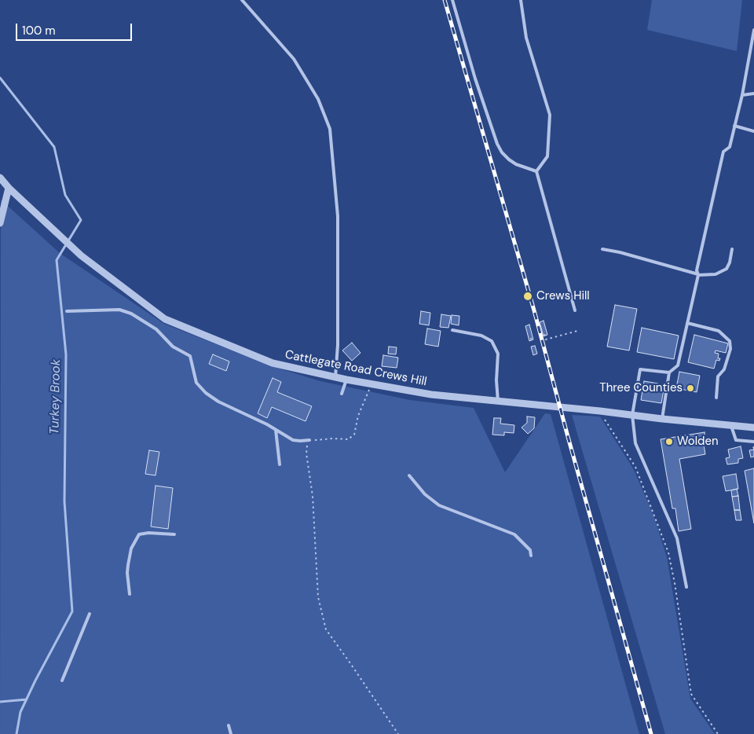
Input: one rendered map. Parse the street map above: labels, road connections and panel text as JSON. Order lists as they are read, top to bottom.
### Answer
{
  "streets": {
    "street": ["Cattlegate Road Crews Hill"]
  },
  "water": ["Turkey Brook"],
  "places": ["Crews Hill", "Three Counties", "Wolden"],
  "scale_bar": "100 m"
}
